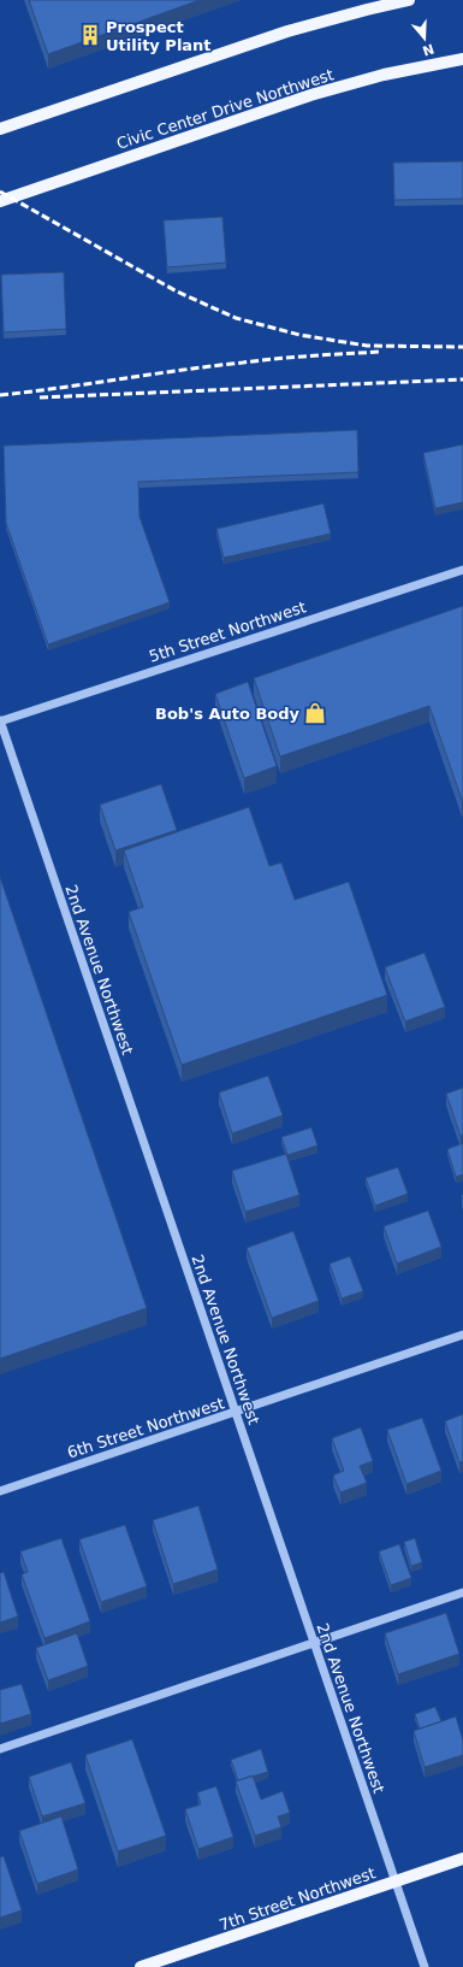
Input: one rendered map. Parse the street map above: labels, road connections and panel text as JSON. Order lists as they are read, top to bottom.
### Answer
{
  "streets": {
    "main road": ["Civic Center Drive Northwest", "7th Street Northwest"],
    "street": ["5th Street Northwest", "2nd Avenue Northwest", "6th Street Northwest"]
  },
  "crossings": [
    ["5th Street Northwest", "2nd Avenue Northwest"],
    ["2nd Avenue Northwest", "6th Street Northwest"],
    ["2nd Avenue Northwest", "7th Street Northwest"]
  ],
  "places": {
    "building": ["Prospect Utility Plant"],
    "shop": ["Bob's Auto Body"]
  },
  "north": "bottom"
}
